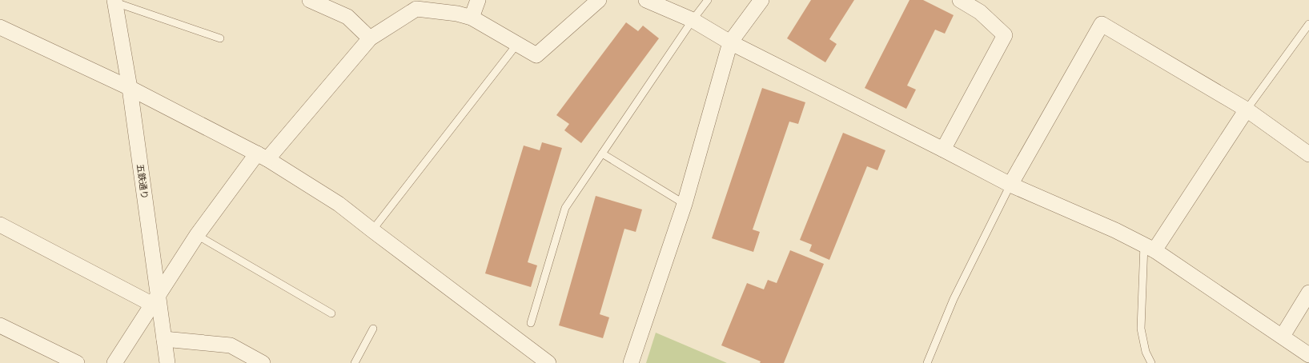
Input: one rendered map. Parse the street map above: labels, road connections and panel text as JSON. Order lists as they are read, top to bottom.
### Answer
{
  "streets": {
    "street": ["五鉄通り"]
  }
}
